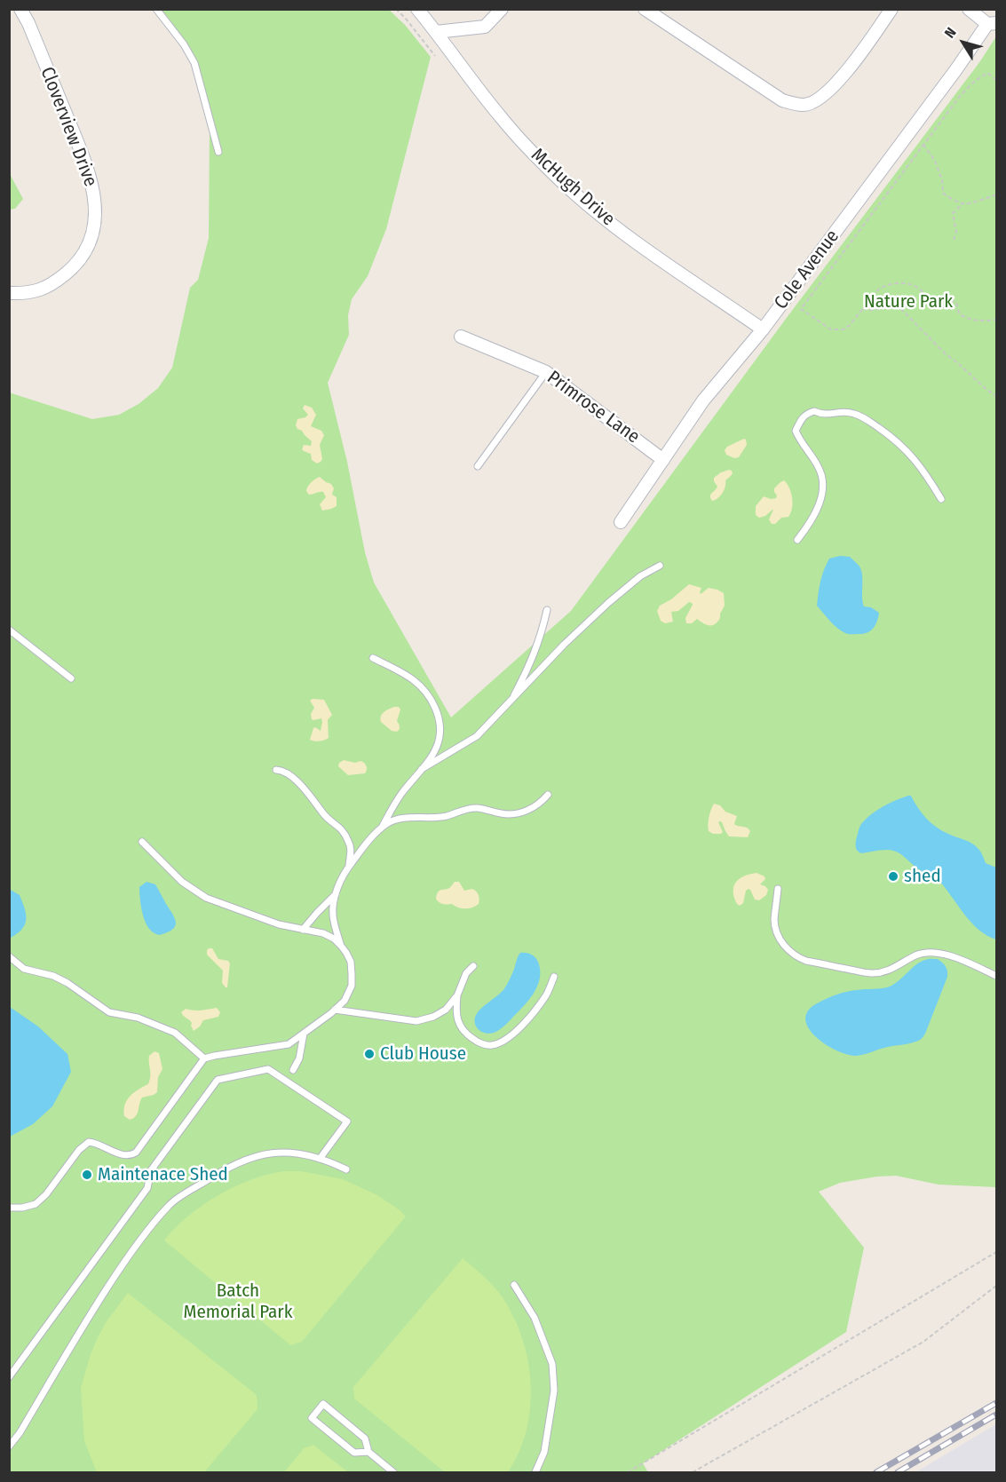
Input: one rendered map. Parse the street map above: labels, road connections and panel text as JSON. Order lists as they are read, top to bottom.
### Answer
{
  "streets": {
    "street": [
      "Cloverview Drive",
      "McHugh Drive",
      "Cole Avenue",
      "Primrose Lane"
    ]
  },
  "crossings": [
    ["McHugh Drive", "Cole Avenue"],
    ["Cole Avenue", "Primrose Lane"]
  ],
  "parks": ["Nature Park", "Batch Memorial Park"],
  "places": ["shed", "Club House", "Maintenace Shed"],
  "north": "top left"
}
